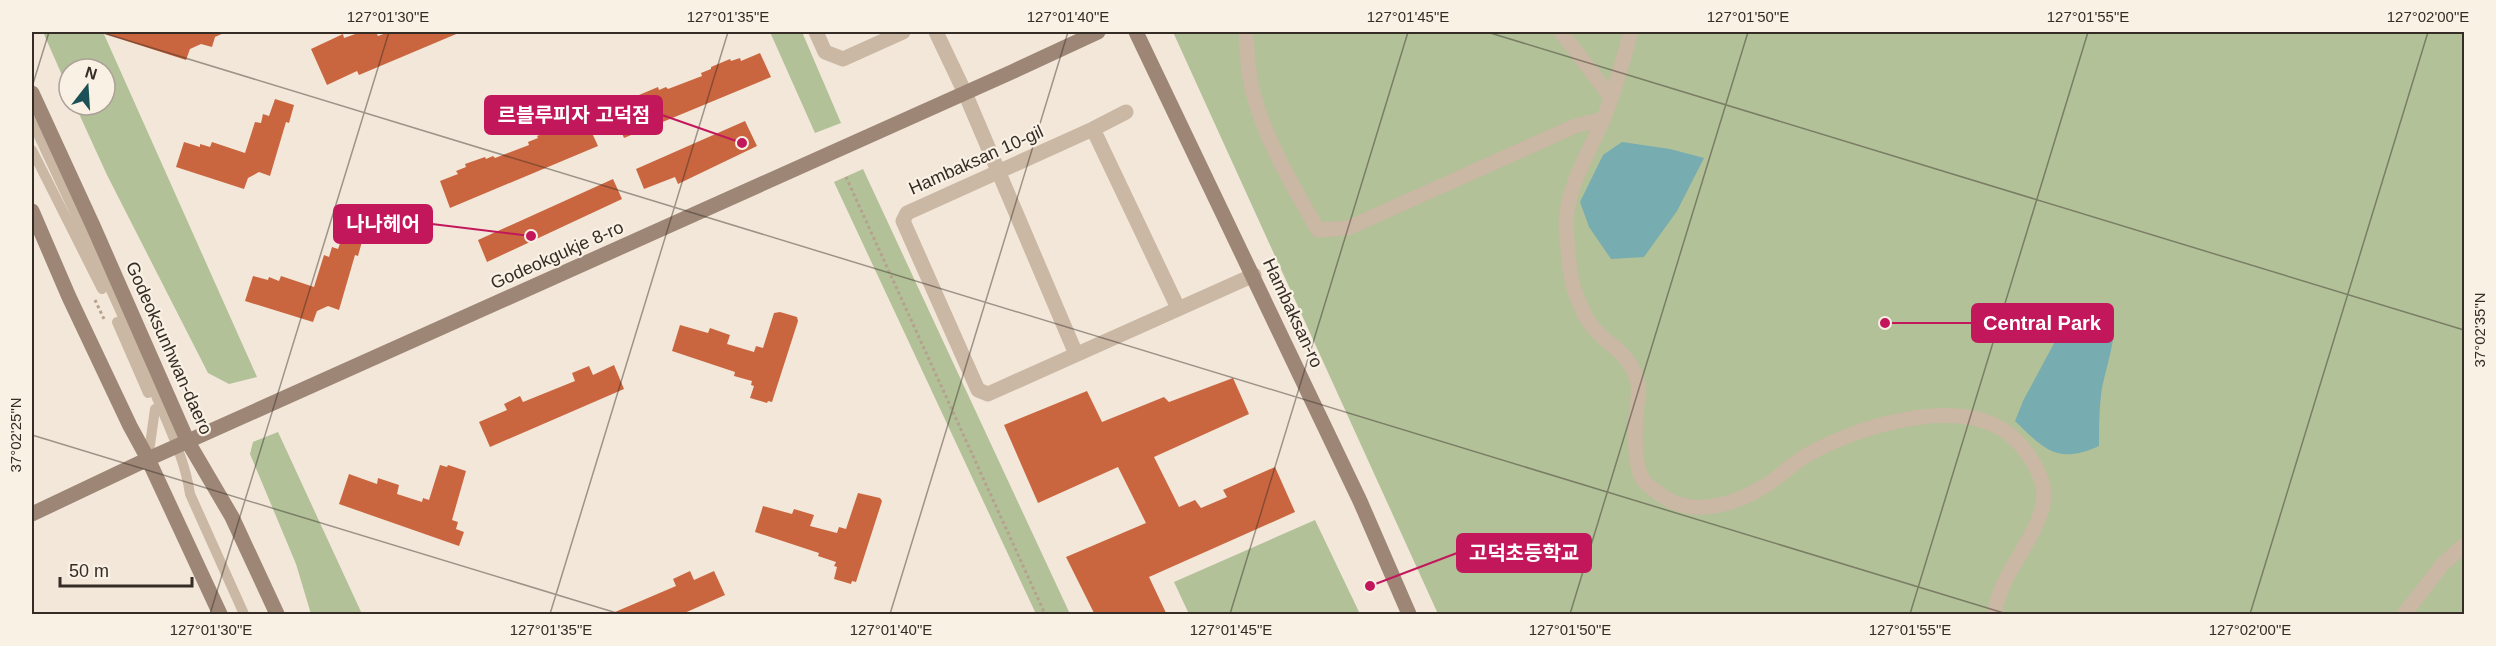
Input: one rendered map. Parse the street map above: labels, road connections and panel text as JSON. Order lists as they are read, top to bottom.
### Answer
{
  "streets": {
    "street": [
      "Hambaksan 10-gil",
      "Godeokgukje 8-ro",
      "Hambaksan-ro",
      "Godeoksunhwan-daero"
    ]
  },
  "crossings": [
    ["Hambaksan 10-gil", "Hambaksan-ro"],
    ["Godeokgukje 8-ro", "Godeoksunhwan-daero"]
  ],
  "places": [
    "르블루피자 고덕점",
    "나나헤어",
    "Central Park",
    "고덕초등학교"
  ],
  "scale_bar": "50 m",
  "north": "top",
  "coordinates": [
    "127°01'30\"E",
    "127°01'35\"E",
    "127°01'40\"E",
    "127°01'45\"E",
    "127°01'50\"E",
    "127°01'55\"E",
    "127°02'00\"E",
    "37°02'35\"N",
    "37°02'25\"N"
  ]
}
